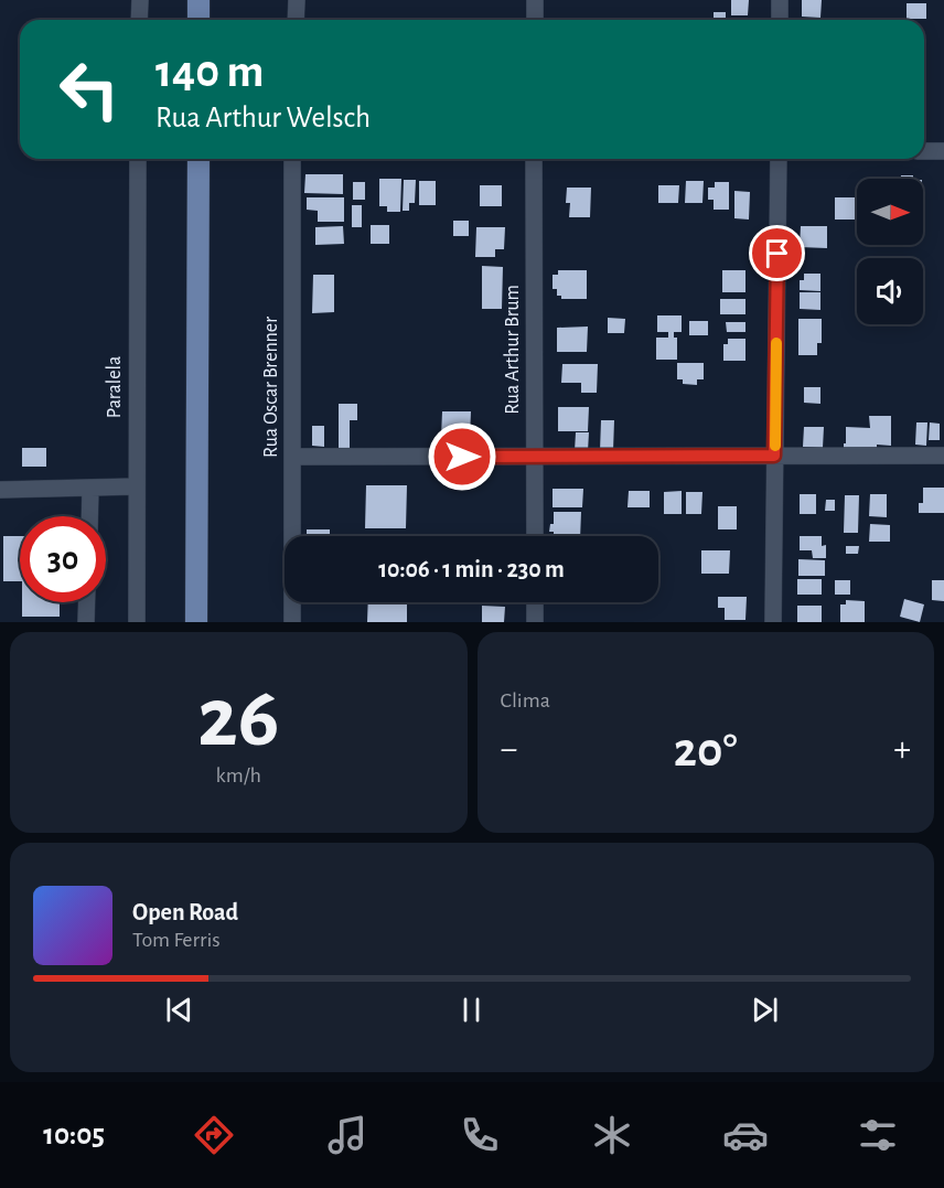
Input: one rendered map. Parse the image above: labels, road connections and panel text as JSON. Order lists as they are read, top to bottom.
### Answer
{
  "streets": {
    "street": ["Rua Arthur Brum", "Paralela", "Rua Oscar Brenner"]
  },
  "north": "right",
  "page": {
    "turn": ["140 m", "Rua Arthur Welsch"],
    "limit": "30",
    "trip": "10:06 · 1 min · 230 m",
    "tile": [
      ["26", "km/h"],
      "Clima"
    ],
    "heat": ["−", "20°", "+"],
    "song": ["Open Road", "Tom Ferris"],
    "tabs": "10:05"
  }
}
